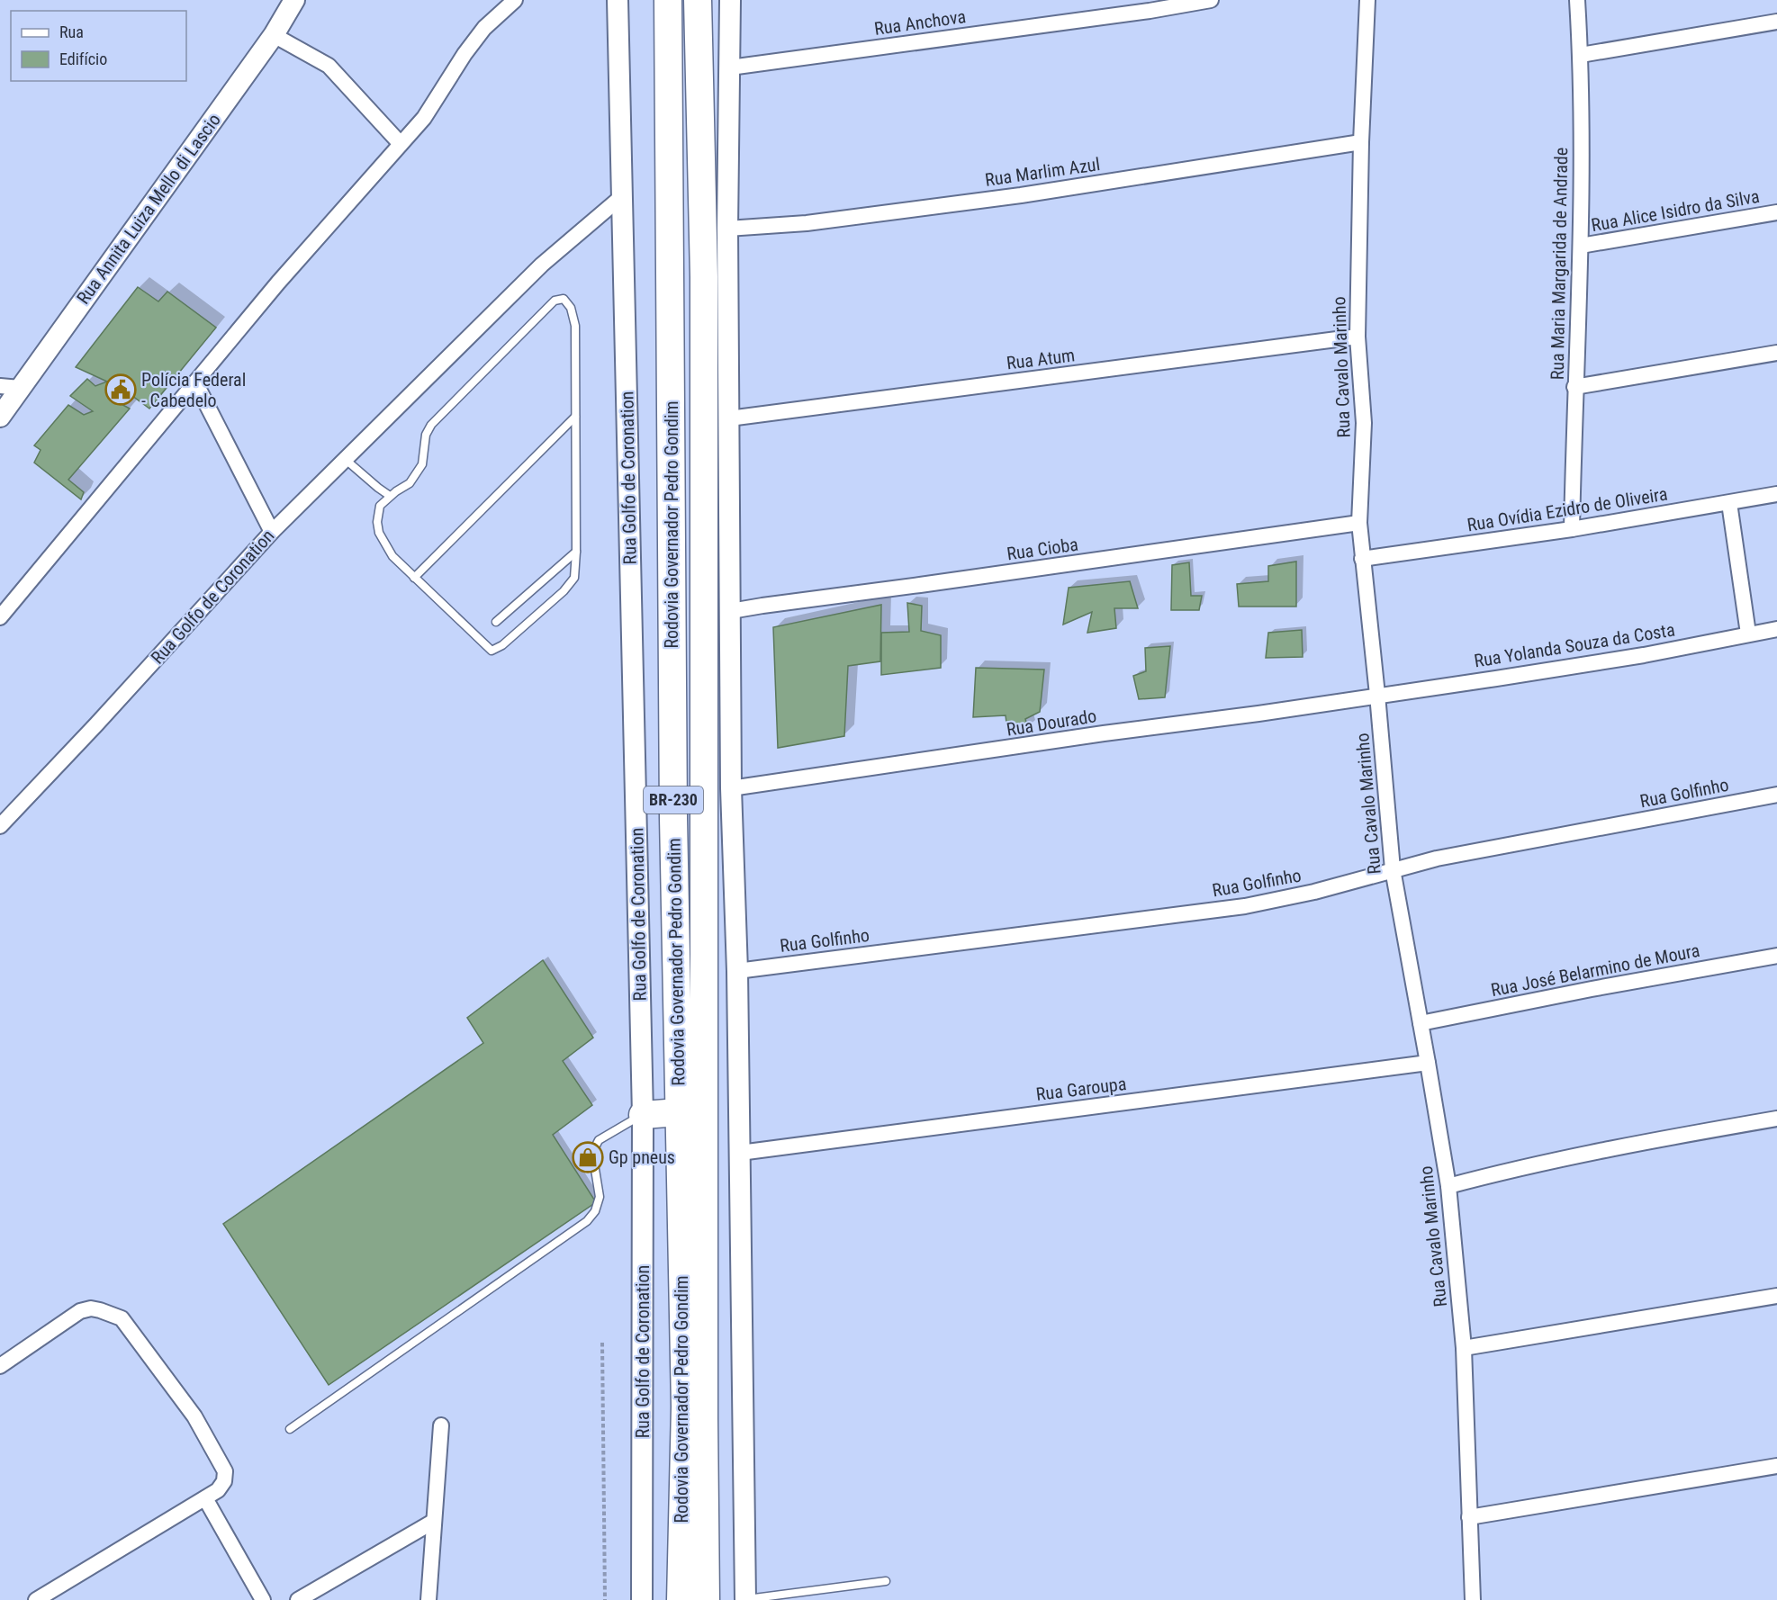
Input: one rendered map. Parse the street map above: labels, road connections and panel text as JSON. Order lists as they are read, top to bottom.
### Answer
{
  "streets": {
    "highway": ["Rodovia Governador Pedro Gondim", "BR-230"],
    "street": [
      "Rua Anchova",
      "Rua Marlim Azul",
      "Rua Annita Luiza Mello di Lascio",
      "Rua Alice Isidro da Silva",
      "Rua Maria Margarida de Andrade",
      "Rua Atum",
      "Rua Cavalo Marinho",
      "Rua Golfo de Coronation",
      "Rua Ovídia Ezidro de Oliveira",
      "Rua Cioba",
      "Rua Yolanda Souza da Costa",
      "Rua Dourado",
      "Rua Golfinho",
      "Rua José Belarmino de Moura",
      "Rua Garoupa"
    ]
  },
  "crossings": [
    ["Rua Marlim Azul", "Rua Cavalo Marinho"],
    ["Rua Alice Isidro da Silva", "Rua Maria Margarida de Andrade"],
    ["Rua Maria Margarida de Andrade", "Rua Ovídia Ezidro de Oliveira"],
    ["Rua Atum", "Rua Cavalo Marinho"],
    ["Rua Cavalo Marinho", "Rua Ovídia Ezidro de Oliveira"],
    ["Rua Cavalo Marinho", "Rua Cioba"],
    ["Rua Cavalo Marinho", "Rua Yolanda Souza da Costa"],
    ["Rua Cavalo Marinho", "Rua Dourado"],
    ["Rua Cavalo Marinho", "Rua Golfinho"],
    ["Rua Cavalo Marinho", "Rua José Belarmino de Moura"],
    ["Rua Cavalo Marinho", "Rua Garoupa"],
    ["Rua Yolanda Souza da Costa", "Rua Dourado"]
  ],
  "places": {
    "public building": ["Polícia Federal - Cabedelo"],
    "shop": ["Gp pneus"]
  },
  "legend": ["Rua", "Edifício"]
}
